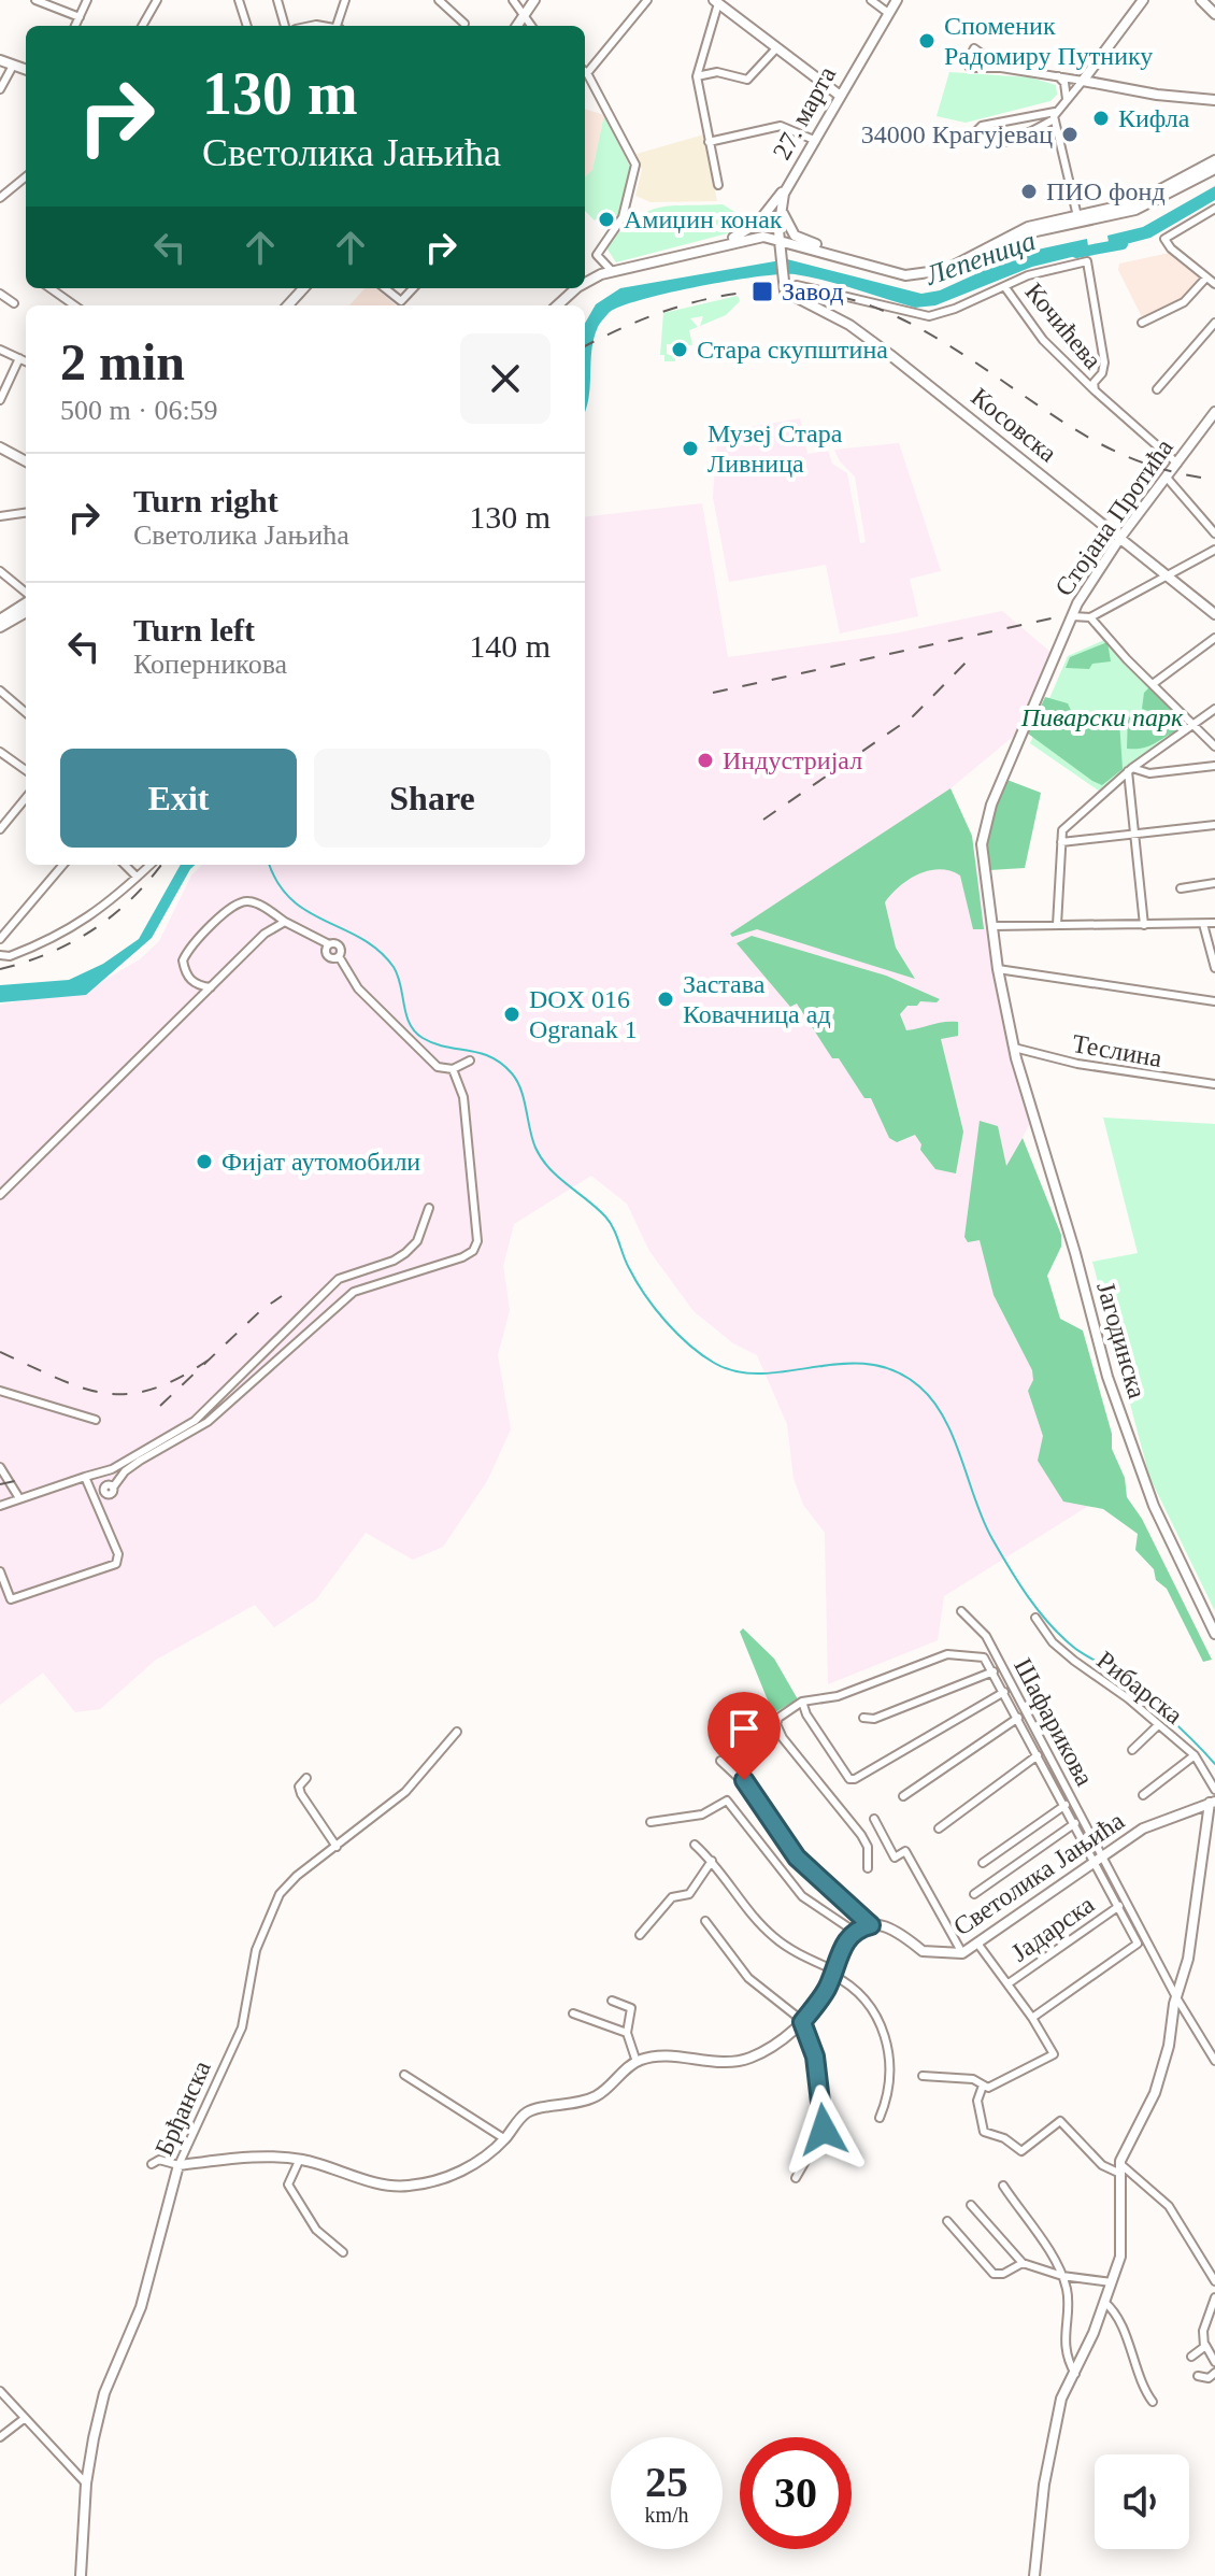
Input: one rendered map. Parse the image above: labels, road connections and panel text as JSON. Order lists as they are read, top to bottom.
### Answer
{
  "streets": {
    "street": [
      "27. марта",
      "Кочићева",
      "Косовска",
      "Стојана Протића",
      "Теслина",
      "Јагодинска",
      "Рибарска",
      "Шафарикова",
      "Светолика Јањића",
      "Јадарска",
      "Брђанска"
    ]
  },
  "crossings": [
    ["27. марта", "Косовска"],
    ["Кочићева", "Стојана Протића"],
    ["Косовска", "Стојана Протића"],
    ["Стојана Протића", "Теслина"],
    ["Стојана Протића", "Јагодинска"],
    ["Теслина", "Јагодинска"],
    ["Шафарикова", "Светолика Јањића"]
  ],
  "water": ["Лепеница"],
  "parks": ["Пиварски парк"],
  "places": {
    "other": [
      "Споменик Радомиру Путнику",
      "Кифла",
      "34000 Крагујевац",
      "ПИО фонд",
      "Амиџин конак",
      "Стара скупштина",
      "Музеј Стара Ливница",
      "Индустријал",
      "Застава Ковачница ад",
      "DOX 016 Ogranak 1",
      "Фијат аутомобили"
    ],
    "transit": ["Завод"]
  },
  "page": {
    "turn": ["130 m", "Светолика Јањића"],
    "heading": ["2 min", "500 m · 06:59"],
    "list": [
      {
        "name": "Turn right",
        "note": "Светолика Јањића",
        "value": "130 m"
      },
      {
        "name": "Turn left",
        "note": "Коперникова",
        "value": "140 m"
      }
    ],
    "buttons": ["Exit", "Share"],
    "speed": "25 km/h",
    "limit": "30"
  }
}
